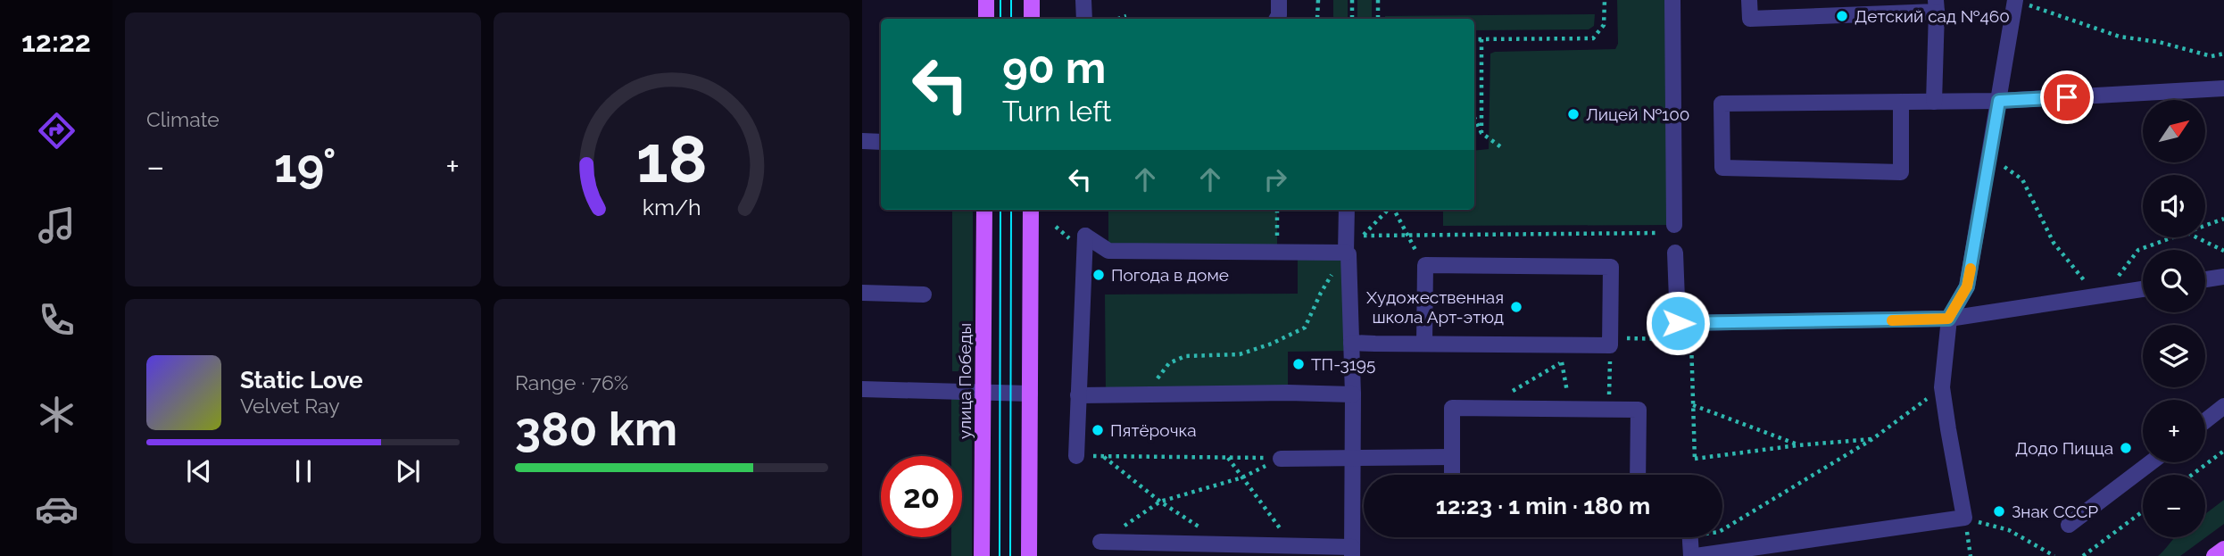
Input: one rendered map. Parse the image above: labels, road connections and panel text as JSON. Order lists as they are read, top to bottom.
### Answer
{
  "streets": {
    "main road": ["улица Победы"]
  },
  "places": [
    "Детский сад №460",
    "Лицей №100",
    "Погода в доме",
    "Художественная школа Арт-этюд",
    "ТП-3195",
    "Пятёрочка",
    "Додо Пицца",
    "Знак СССР"
  ],
  "north": "top right",
  "page": {
    "tabs": "12:22",
    "tile": [
      "Climate",
      ["Range · 76%", "380 km"]
    ],
    "turn": ["90 m", "Turn left"],
    "map_buttons": ["+", "−"],
    "heat": ["−", "19°", "+"],
    "song": ["Static Love", "Velvet Ray"],
    "limit": "20",
    "trip": "12:23 · 1 min · 180 m",
    "gauge": ["18", "km/h"]
  }
}
